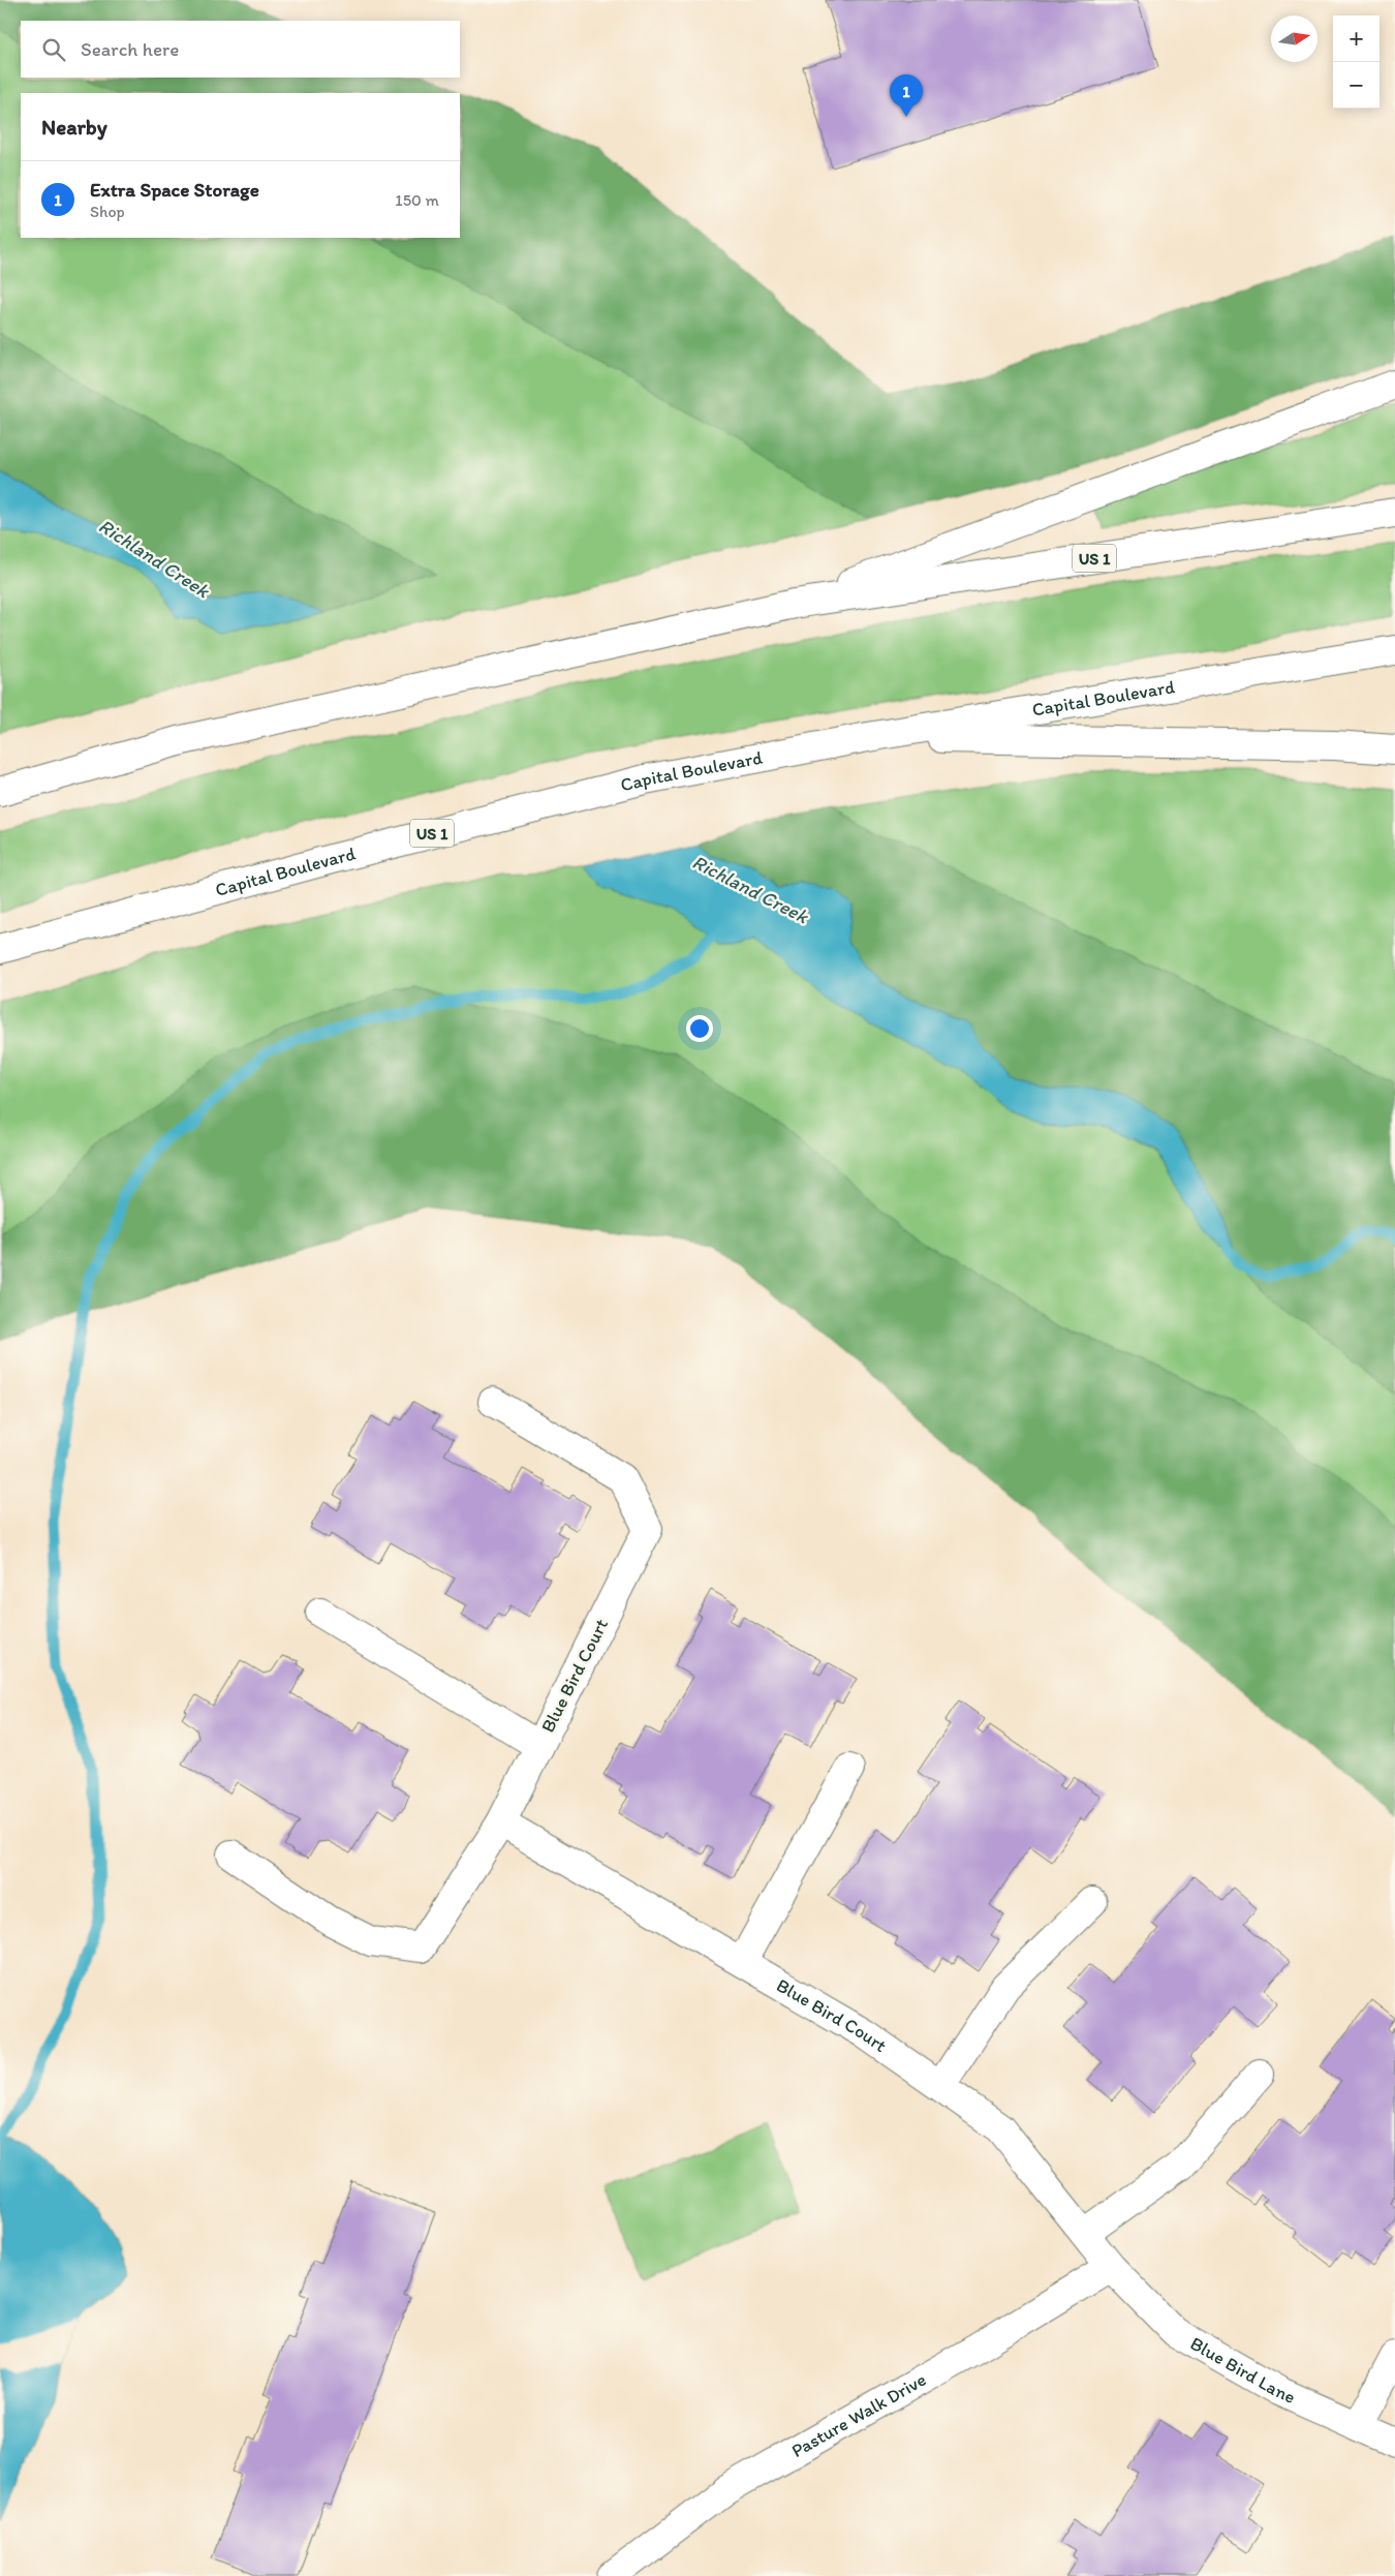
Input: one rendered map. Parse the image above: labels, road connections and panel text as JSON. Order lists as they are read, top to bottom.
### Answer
{
  "streets": {
    "main road": [
      "US 1",
      "Capital Boulevard",
      "Blue Bird Court",
      "Blue Bird Lane",
      "Pasture Walk Drive"
    ]
  },
  "crossings": [
    ["Blue Bird Court", "Blue Bird Lane"],
    ["Blue Bird Court", "Pasture Walk Drive"],
    ["Blue Bird Lane", "Pasture Walk Drive"]
  ],
  "water": ["Richland Creek"],
  "north": "right",
  "page": {
    "map_buttons": ["+", "−"],
    "search": "Search here",
    "pins": "1",
    "heading": "Nearby",
    "list": [
      {
        "mark": "1",
        "name": "Extra Space Storage",
        "note": "Shop",
        "value": "150 m"
      }
    ]
  }
}
